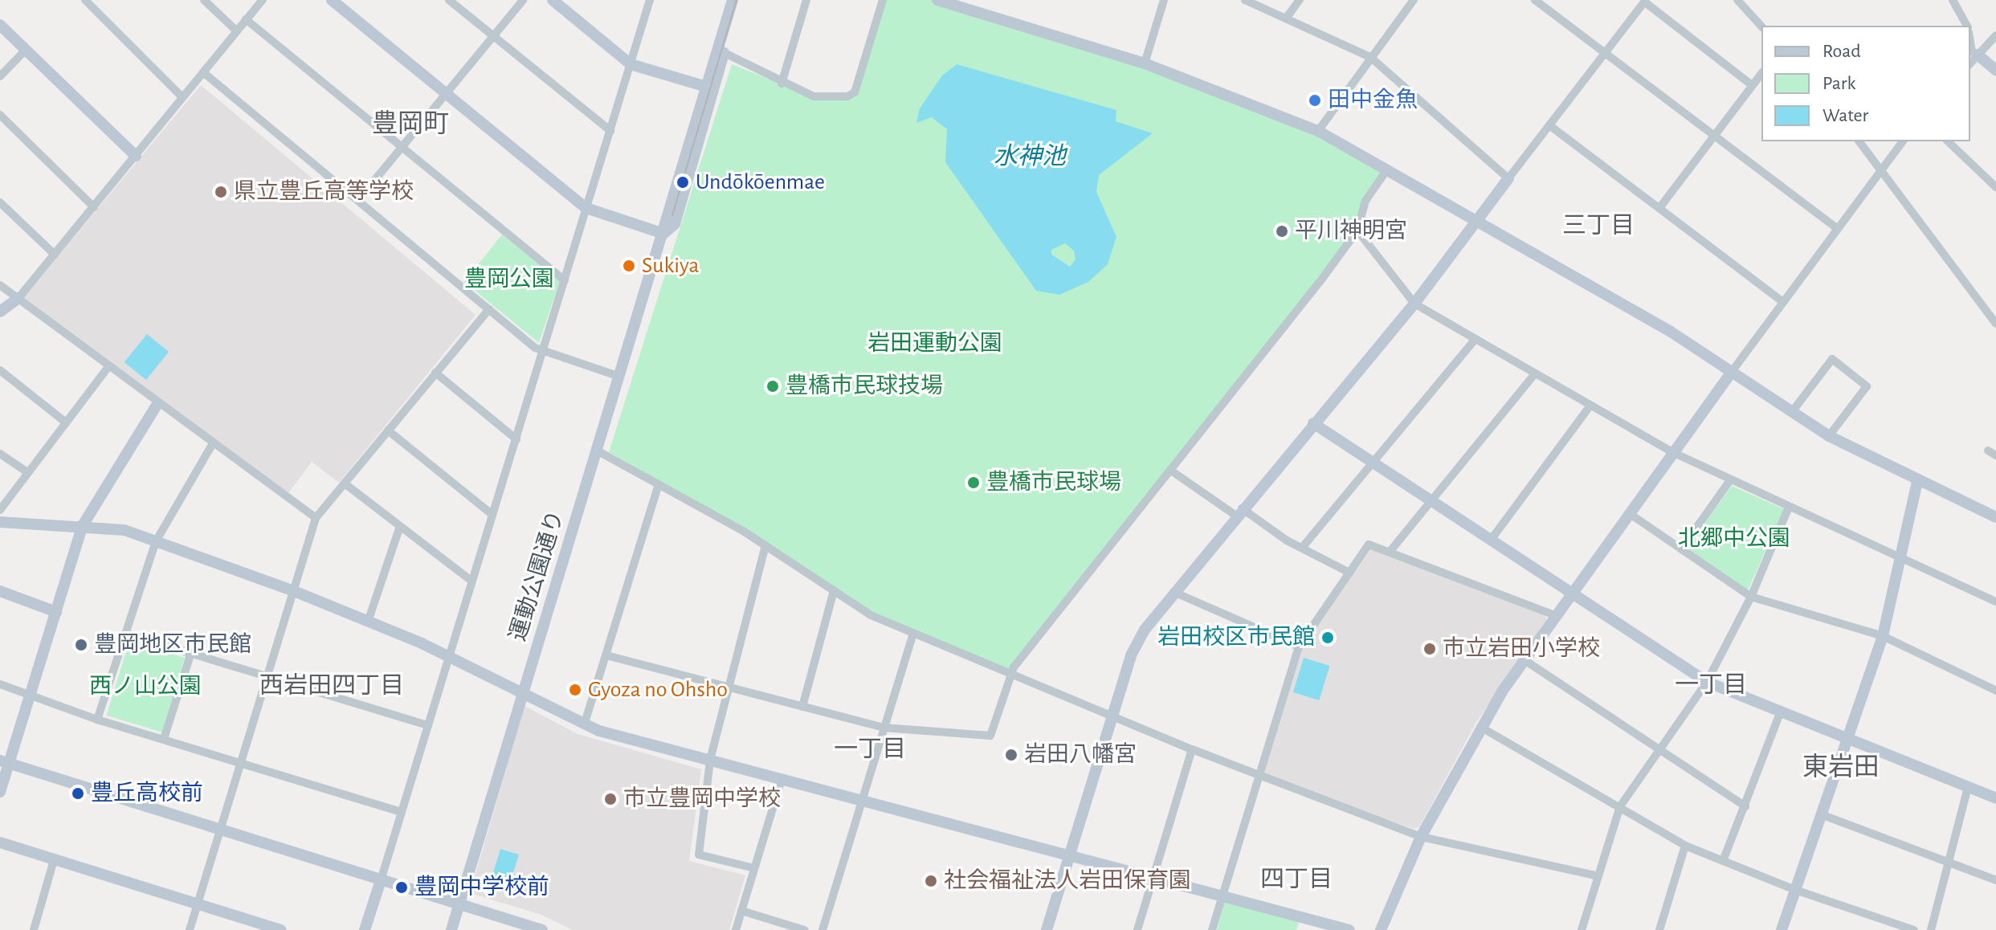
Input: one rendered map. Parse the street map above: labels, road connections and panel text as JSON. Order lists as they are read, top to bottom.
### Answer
{
  "streets": {
    "street": ["運動公園通り"]
  },
  "districts": [
    "豊岡町",
    "三丁目",
    "一丁目",
    "西岩田四丁目",
    "一丁目",
    "東岩田",
    "四丁目"
  ],
  "water": ["水神池"],
  "parks": [
    "豊岡公園",
    "岩田運動公園",
    "北郷中公園",
    "西ノ山公園"
  ],
  "places": [
    "田中金魚",
    "Undōkōenmae",
    "県立豊丘高等学校",
    "平川神明宮",
    "Sukiya",
    "豊橋市民球技場",
    "豊橋市民球場",
    "岩田校区市民館",
    "豊岡地区市民館",
    "市立岩田小学校",
    "Gyoza no Ohsho",
    "岩田八幡宮",
    "豊丘高校前",
    "市立豊岡中学校",
    "社会福祉法人岩田保育園",
    "豊岡中学校前"
  ],
  "legend": ["Road", "Park", "Water"]
}
